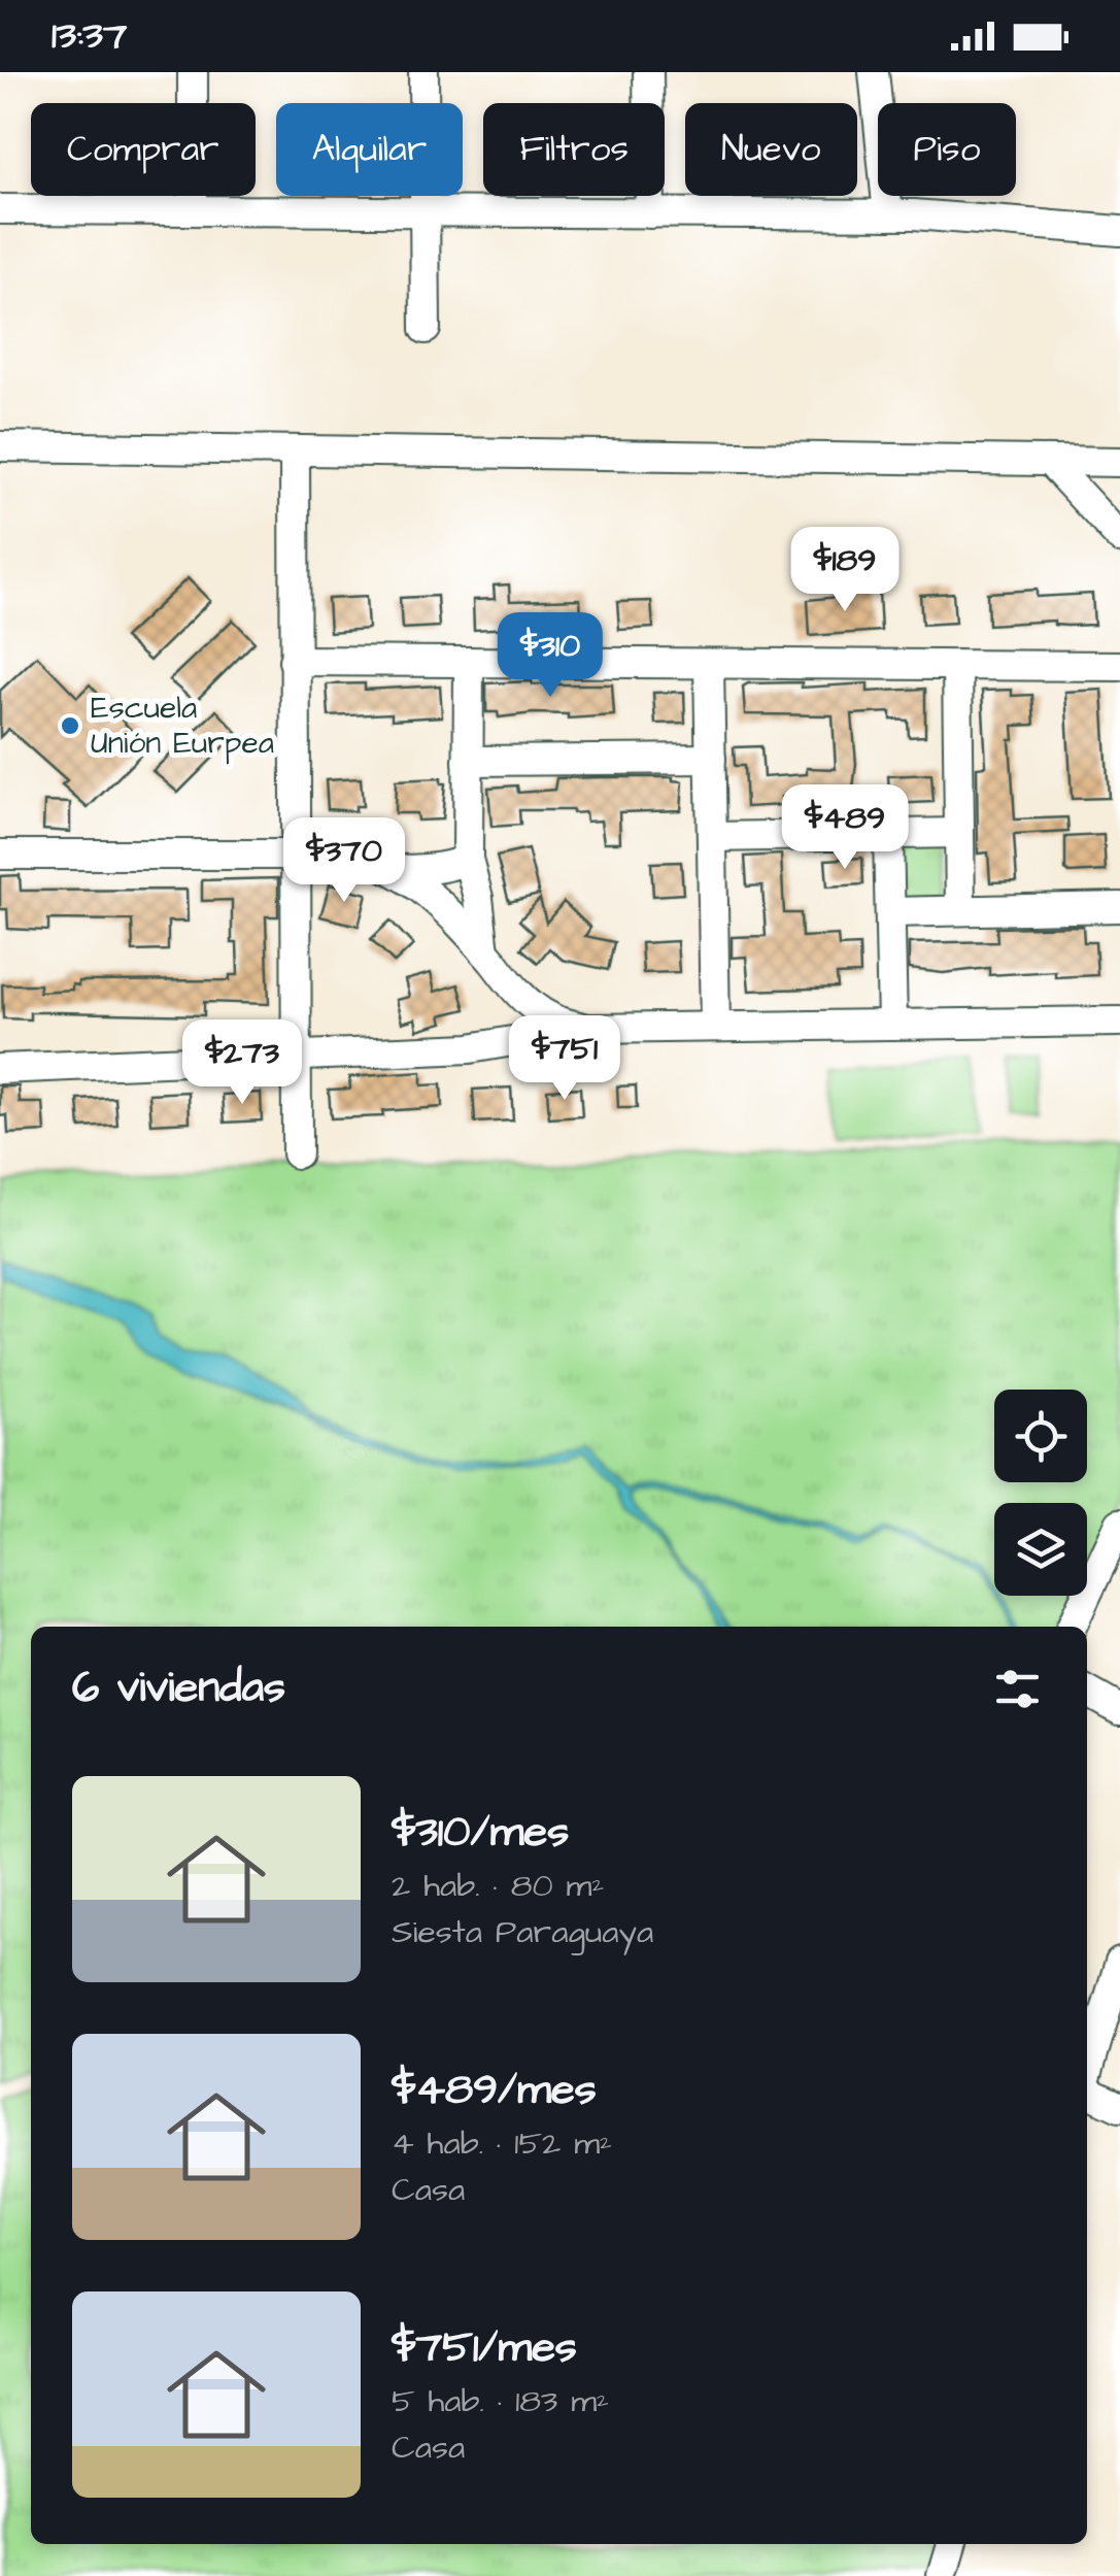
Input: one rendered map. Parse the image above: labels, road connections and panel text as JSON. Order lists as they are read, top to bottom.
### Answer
{
  "places": ["Escuela Unión Eurpea"],
  "page": {
    "status": "13:37",
    "chip": [
      "Comprar",
      "Alquilar",
      "Filtros",
      "Nuevo",
      "Piso"
    ],
    "price": [
      "$189",
      "$310",
      "$489",
      "$370",
      "$751",
      "$273"
    ],
    "heading": "6 viviendas",
    "list": [
      {
        "name": "$310/mes",
        "note": "2 hab. · 80 m² · Siesta Paraguaya"
      },
      {
        "name": "$489/mes",
        "note": "4 hab. · 152 m² · Casa"
      },
      {
        "name": "$751/mes",
        "note": "5 hab. · 183 m² · Casa"
      }
    ]
  }
}
